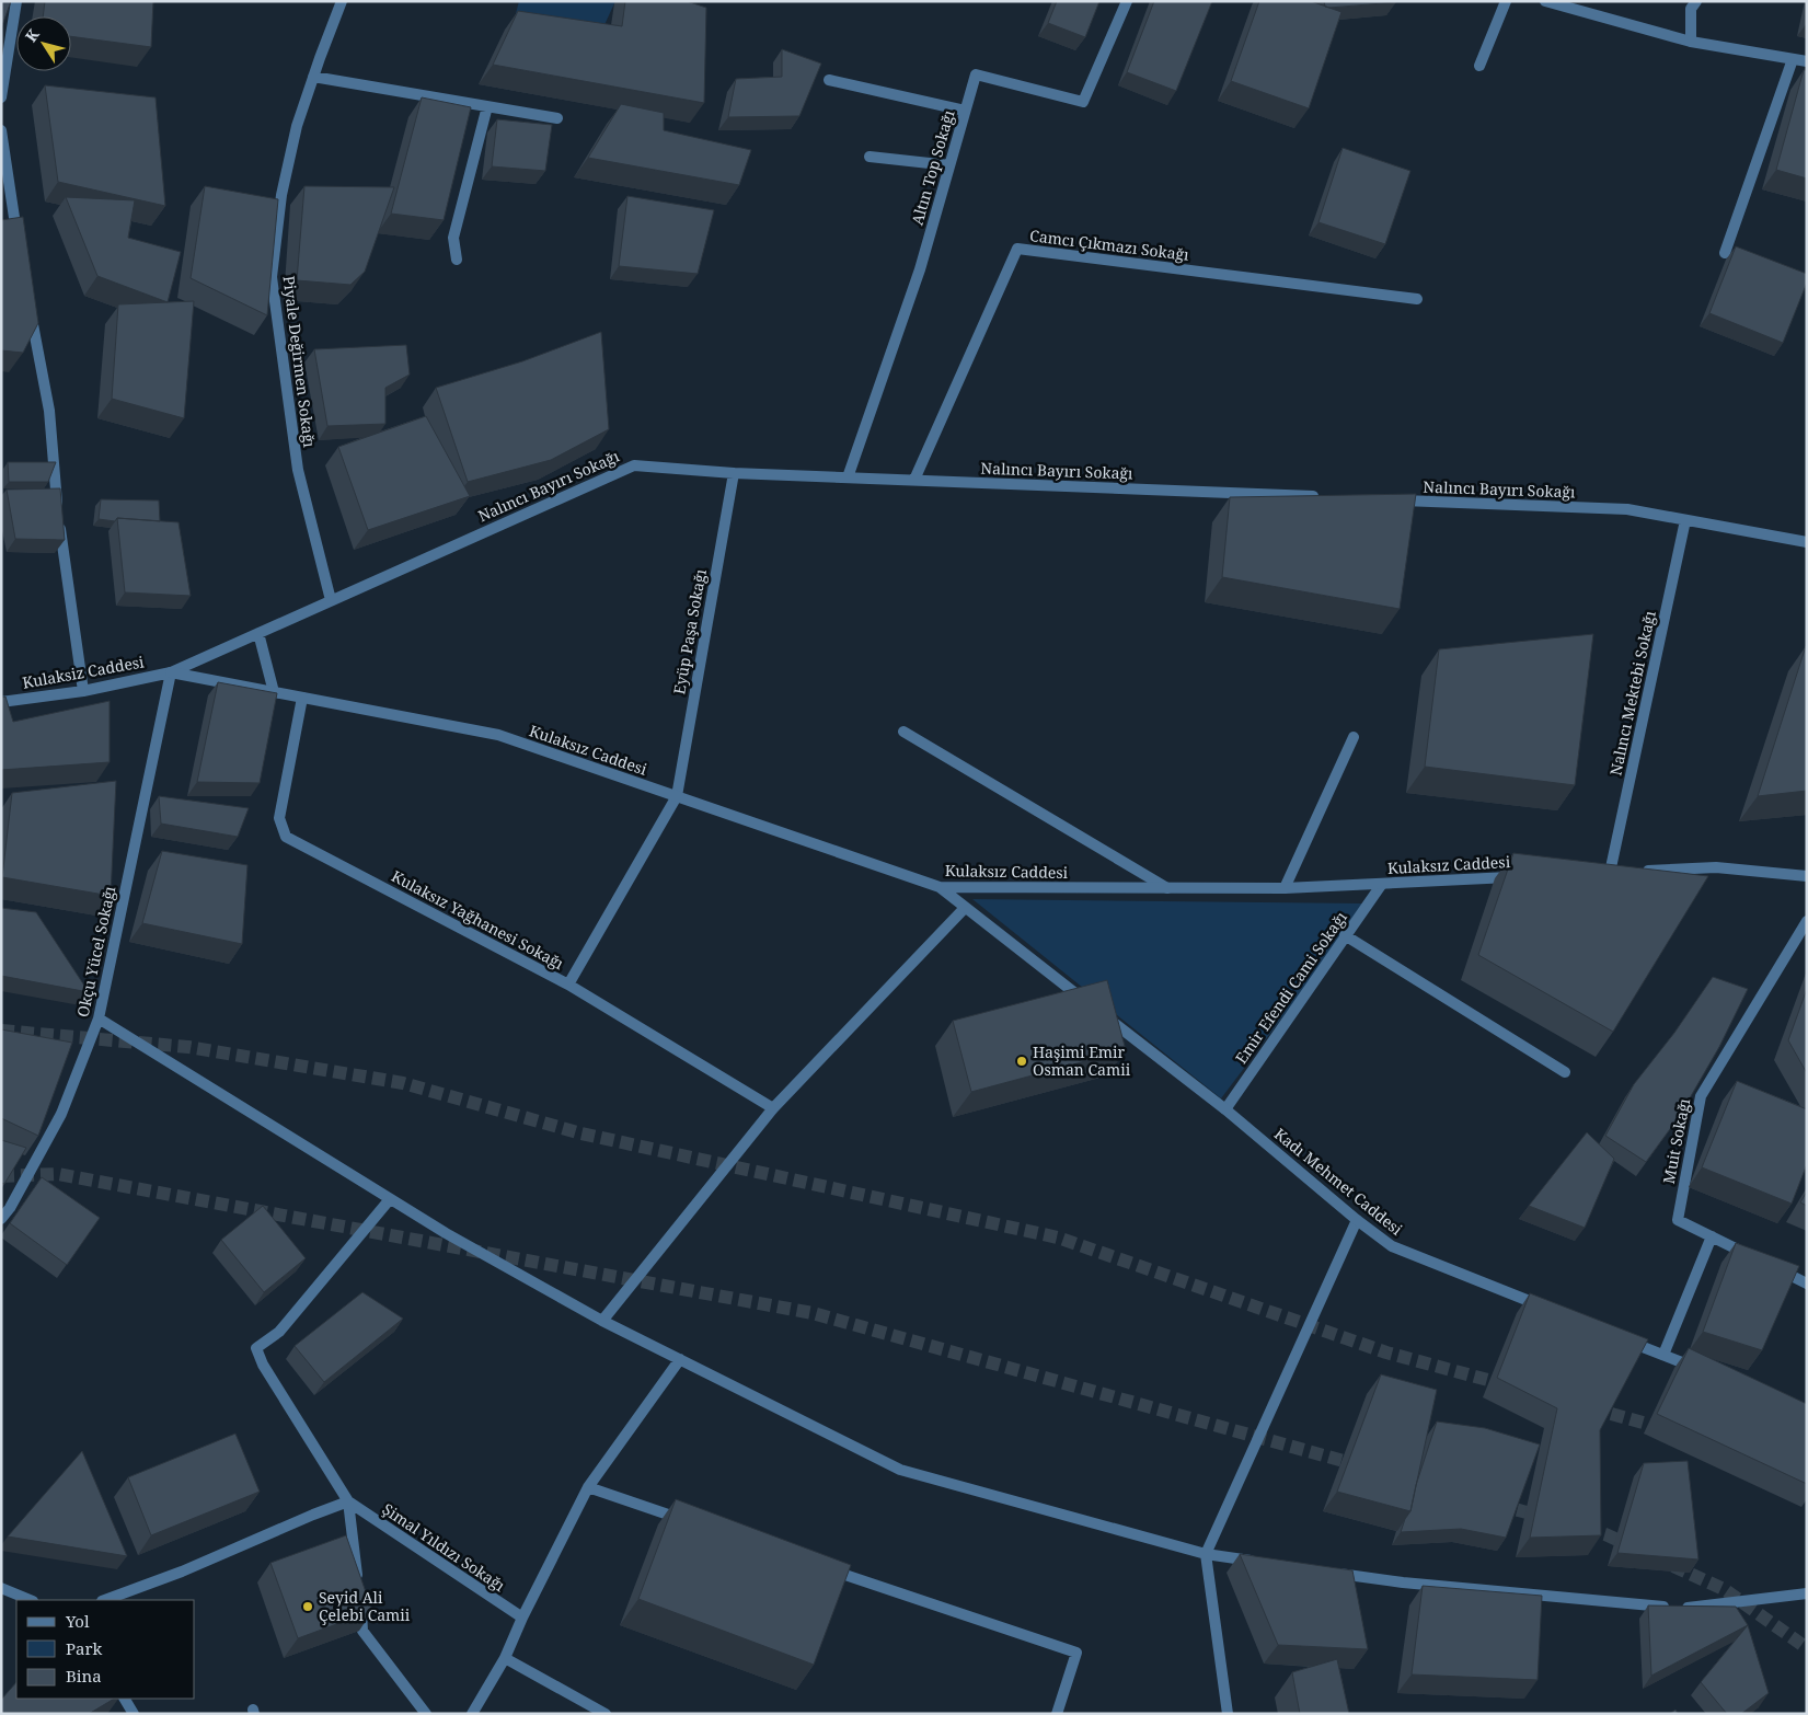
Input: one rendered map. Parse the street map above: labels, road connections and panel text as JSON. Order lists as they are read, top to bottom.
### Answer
{
  "streets": {
    "street": [
      "Altın Top Sokağı",
      "Camcı Çıkmazı Sokağı",
      "Piyale Değirmen Sokağı",
      "Nalıncı Bayırı Sokağı",
      "Eyüp Paşa Sokağı",
      "Kulaksiz Caddesi",
      "Nalıncı Mektebi Sokağı",
      "Kulaksız Caddesi",
      "Kulaksız Yağhanesi Sokağı",
      "Okçu Yücel Sokağı",
      "Emir Efendi Cami Sokağı",
      "Muit Sokağı",
      "Kadı Mehmet Caddesi",
      "Şimal Yıldızı Sokağı"
    ]
  },
  "crossings": [
    ["Altın Top Sokağı", "Nalıncı Bayırı Sokağı"],
    ["Camcı Çıkmazı Sokağı", "Nalıncı Bayırı Sokağı"],
    ["Piyale Değirmen Sokağı", "Nalıncı Bayırı Sokağı"],
    ["Nalıncı Bayırı Sokağı", "Eyüp Paşa Sokağı"],
    ["Nalıncı Bayırı Sokağı", "Kulaksiz Caddesi"],
    ["Nalıncı Bayırı Sokağı", "Nalıncı Mektebi Sokağı"],
    ["Nalıncı Bayırı Sokağı", "Kulaksız Caddesi"],
    ["Nalıncı Bayırı Sokağı", "Okçu Yücel Sokağı"],
    ["Eyüp Paşa Sokağı", "Kulaksız Caddesi"],
    ["Eyüp Paşa Sokağı", "Kulaksız Yağhanesi Sokağı"],
    ["Kulaksiz Caddesi", "Kulaksız Caddesi"],
    ["Kulaksiz Caddesi", "Okçu Yücel Sokağı"],
    ["Kulaksız Caddesi", "Kulaksız Yağhanesi Sokağı"],
    ["Kulaksız Caddesi", "Okçu Yücel Sokağı"],
    ["Kulaksız Caddesi", "Emir Efendi Cami Sokağı"],
    ["Kulaksız Caddesi", "Kadı Mehmet Caddesi"],
    ["Emir Efendi Cami Sokağı", "Kadı Mehmet Caddesi"]
  ],
  "places": ["Haşimi Emir Osman Camii", "Seyid Ali Çelebi Camii"],
  "legend": ["Yol", "Park", "Bina"],
  "north": "top left"
}
